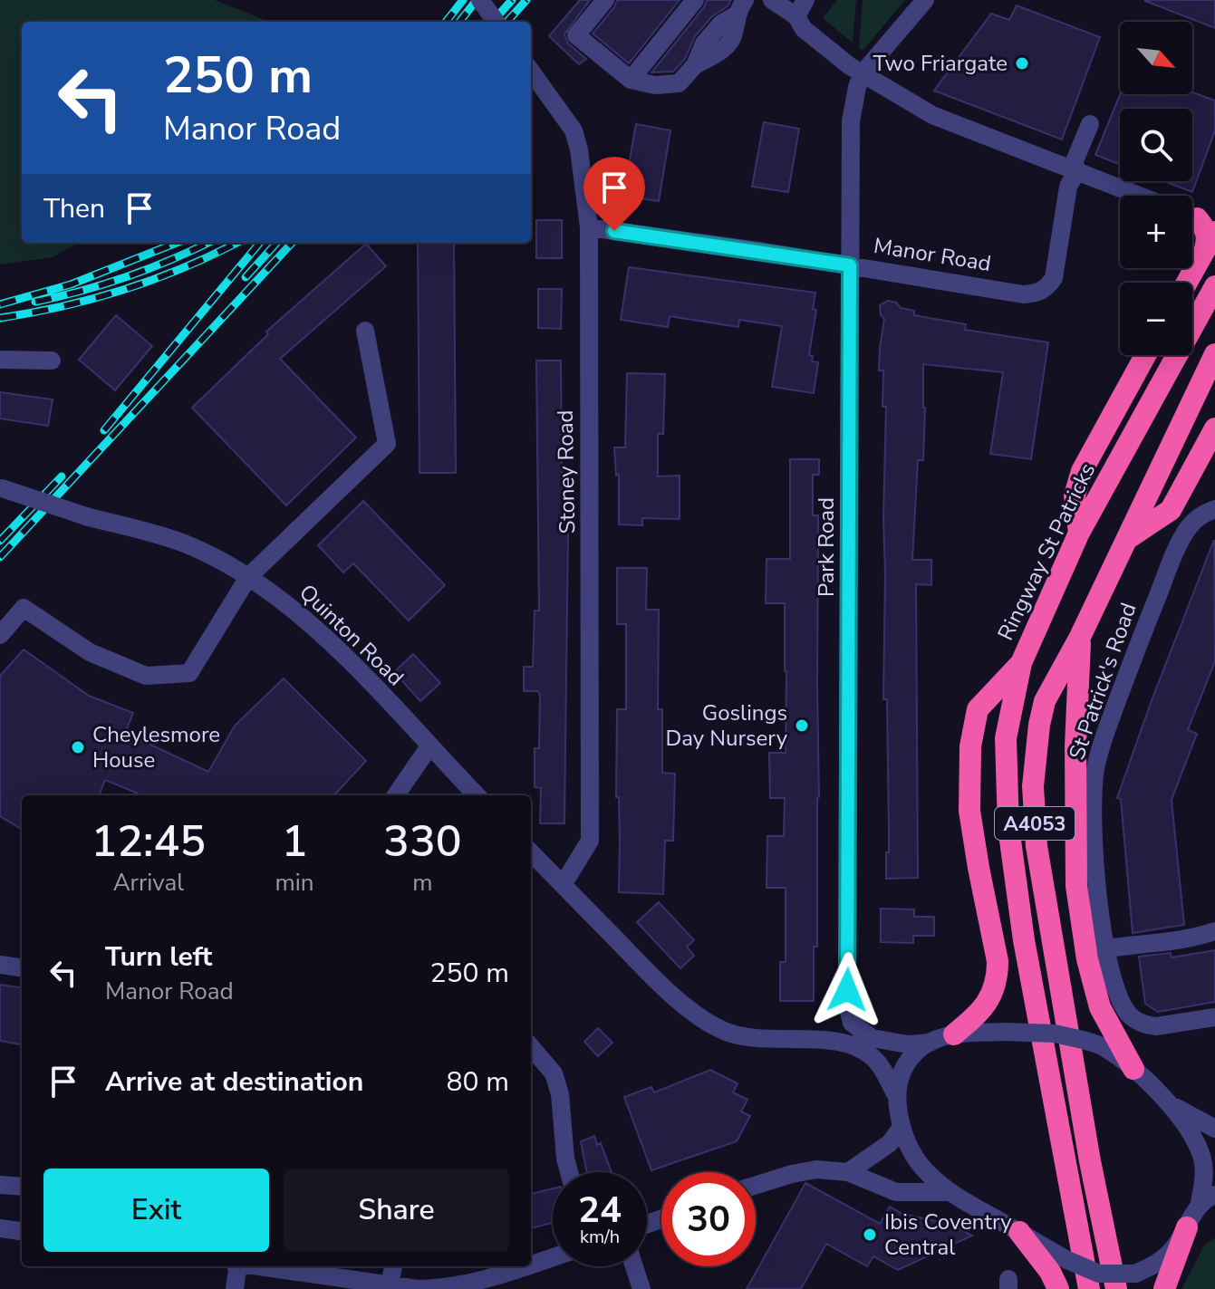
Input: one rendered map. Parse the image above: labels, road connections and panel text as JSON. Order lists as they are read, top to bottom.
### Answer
{
  "streets": {
    "highway": ["Ringway St Patricks", "A4053"],
    "street": [
      "Manor Road",
      "Stoney Road",
      "Park Road",
      "Quinton Road",
      "St Patrick's Road"
    ]
  },
  "crossings": [
    ["Manor Road", "Stoney Road"],
    ["Manor Road", "Park Road"]
  ],
  "places": [
    "Two Friargate",
    "Goslings Day Nursery",
    "Cheylesmore House",
    "Ibis Coventry Central"
  ],
  "north": "bottom right",
  "page": {
    "map_buttons": ["+", "−"],
    "turn": ["250 m", "Manor Road"],
    "then": "Then",
    "eta": [
      "12:45",
      "Arrival",
      "1",
      "min",
      "330",
      "m"
    ],
    "list": [
      {
        "name": "Turn left",
        "note": "Manor Road",
        "value": "250 m"
      },
      {
        "name": "Arrive at destination",
        "value": "80 m"
      }
    ],
    "buttons": ["Exit", "Share"],
    "speed": "24 km/h",
    "limit": "30"
  }
}
